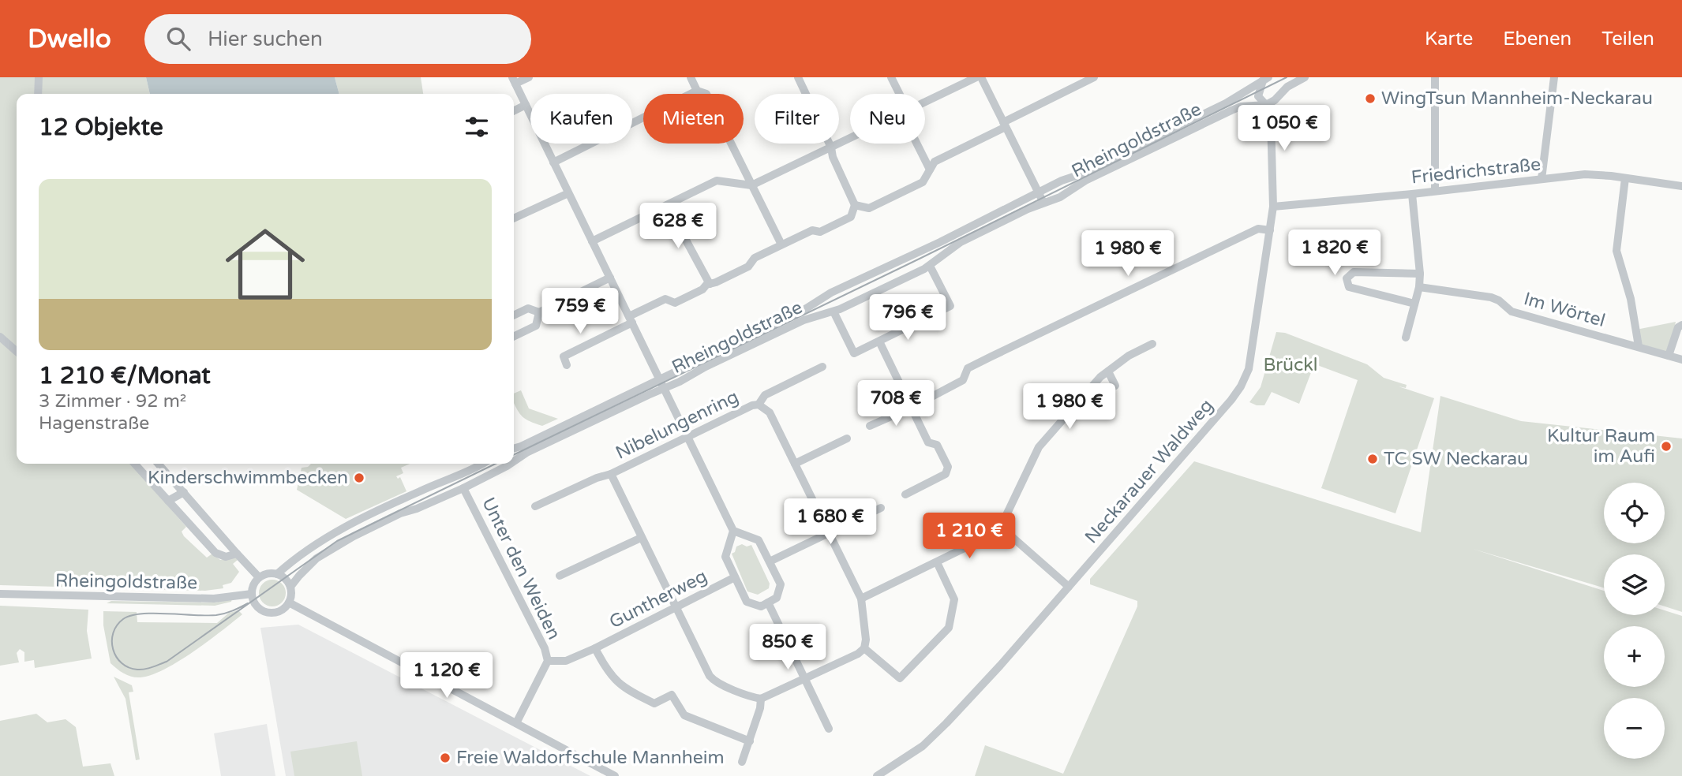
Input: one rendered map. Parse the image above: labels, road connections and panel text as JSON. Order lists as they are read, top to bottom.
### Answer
{
  "streets": {
    "street": [
      "Rheingoldstraße",
      "Friedrichstraße",
      "Im Wörtel",
      "Nibelungenring",
      "Neckarauer Waldweg",
      "Unter den Weiden",
      "Guntherweg"
    ]
  },
  "crossings": [
    ["Rheingoldstraße", "Neckarauer Waldweg"],
    ["Rheingoldstraße", "Unter den Weiden"],
    ["Friedrichstraße", "Neckarauer Waldweg"],
    ["Nibelungenring", "Guntherweg"],
    ["Unter den Weiden", "Guntherweg"]
  ],
  "parks": ["Brückl"],
  "places": [
    "WingTsun Mannheim-Neckarau",
    "Kultur Raum im Aufi",
    "TC SW Neckarau",
    "Kinderschwimmbecken",
    "Freie Waldorfschule Mannheim"
  ],
  "page": {
    "header": "Dwello",
    "search": "Hier suchen",
    "nav": ["Karte", "Ebenen", "Teilen"],
    "chip": [
      "Kaufen",
      "Mieten",
      "Filter",
      "Neu"
    ],
    "heading": "12 Objekte",
    "price": [
      "1 050 €",
      "628 €",
      "1 820 €",
      "1 980 €",
      "759 €",
      "796 €",
      "708 €",
      "1 980 €",
      "1 680 €",
      "1 210 €",
      "850 €",
      "1 120 €"
    ],
    "list": [
      {
        "name": "1 210 €/Monat",
        "note": "3 Zimmer · 92 m² · Hagenstraße"
      }
    ],
    "map_buttons": ["+", "−"]
  }
}
